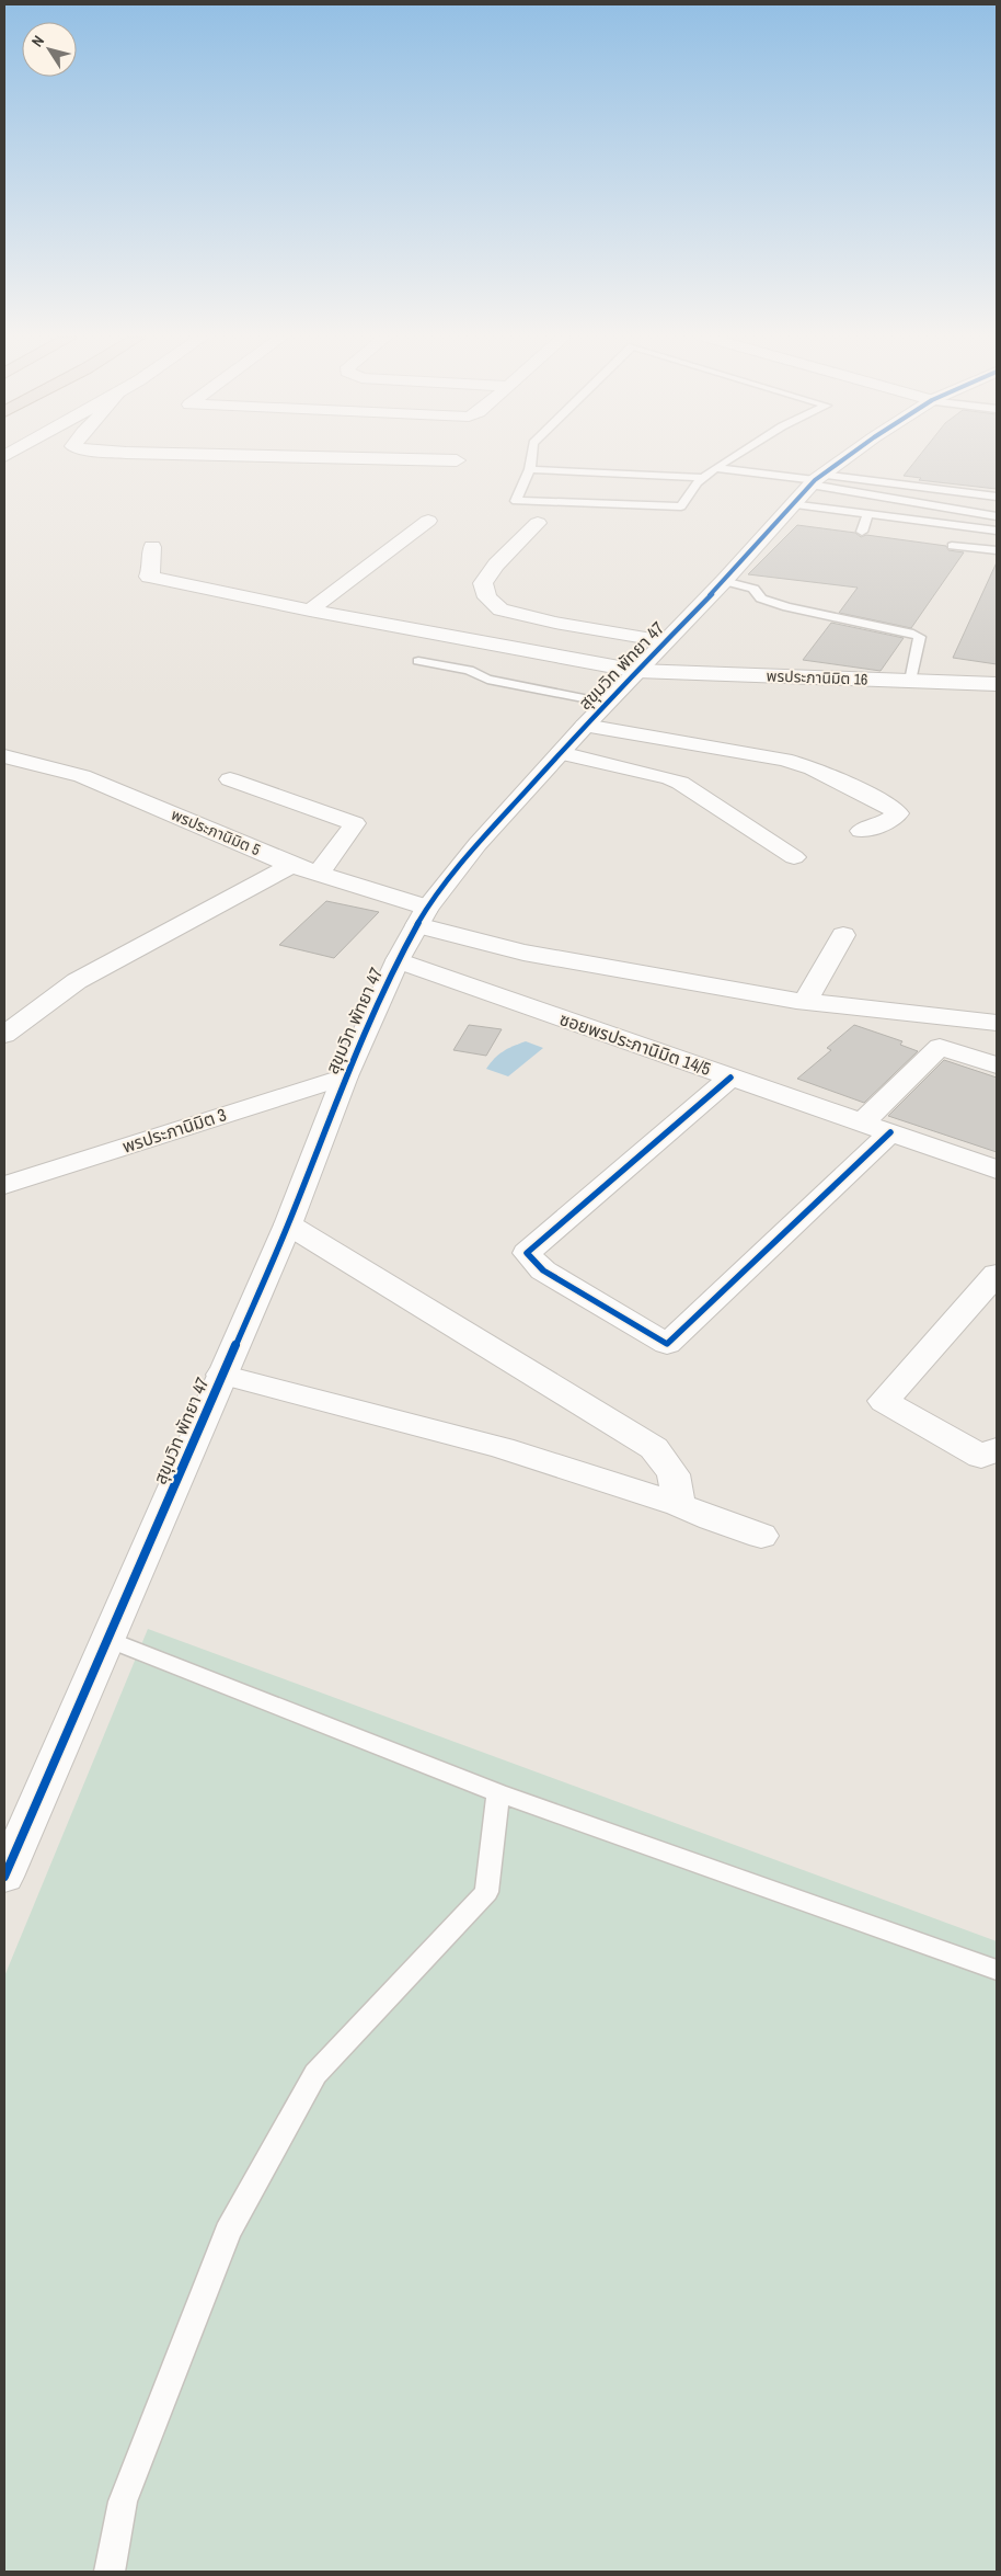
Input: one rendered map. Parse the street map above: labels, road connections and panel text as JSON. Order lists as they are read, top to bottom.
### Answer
{
  "streets": {
    "street": [
      "สุขุมวิท พัทยา 47",
      "พรประภานิมิต 16",
      "พรประภานิมิต 5",
      "ซอยพรประภานิมิต 14/5",
      "พรประภานิมิต 3"
    ]
  },
  "crossings": [
    ["สุขุมวิท พัทยา 47", "พรประภานิมิต 16"],
    ["สุขุมวิท พัทยา 47", "พรประภานิมิต 5"],
    ["สุขุมวิท พัทยา 47", "ซอยพรประภานิมิต 14/5"],
    ["สุขุมวิท พัทยา 47", "พรประภานิมิต 3"]
  ],
  "north": "top left"
}
